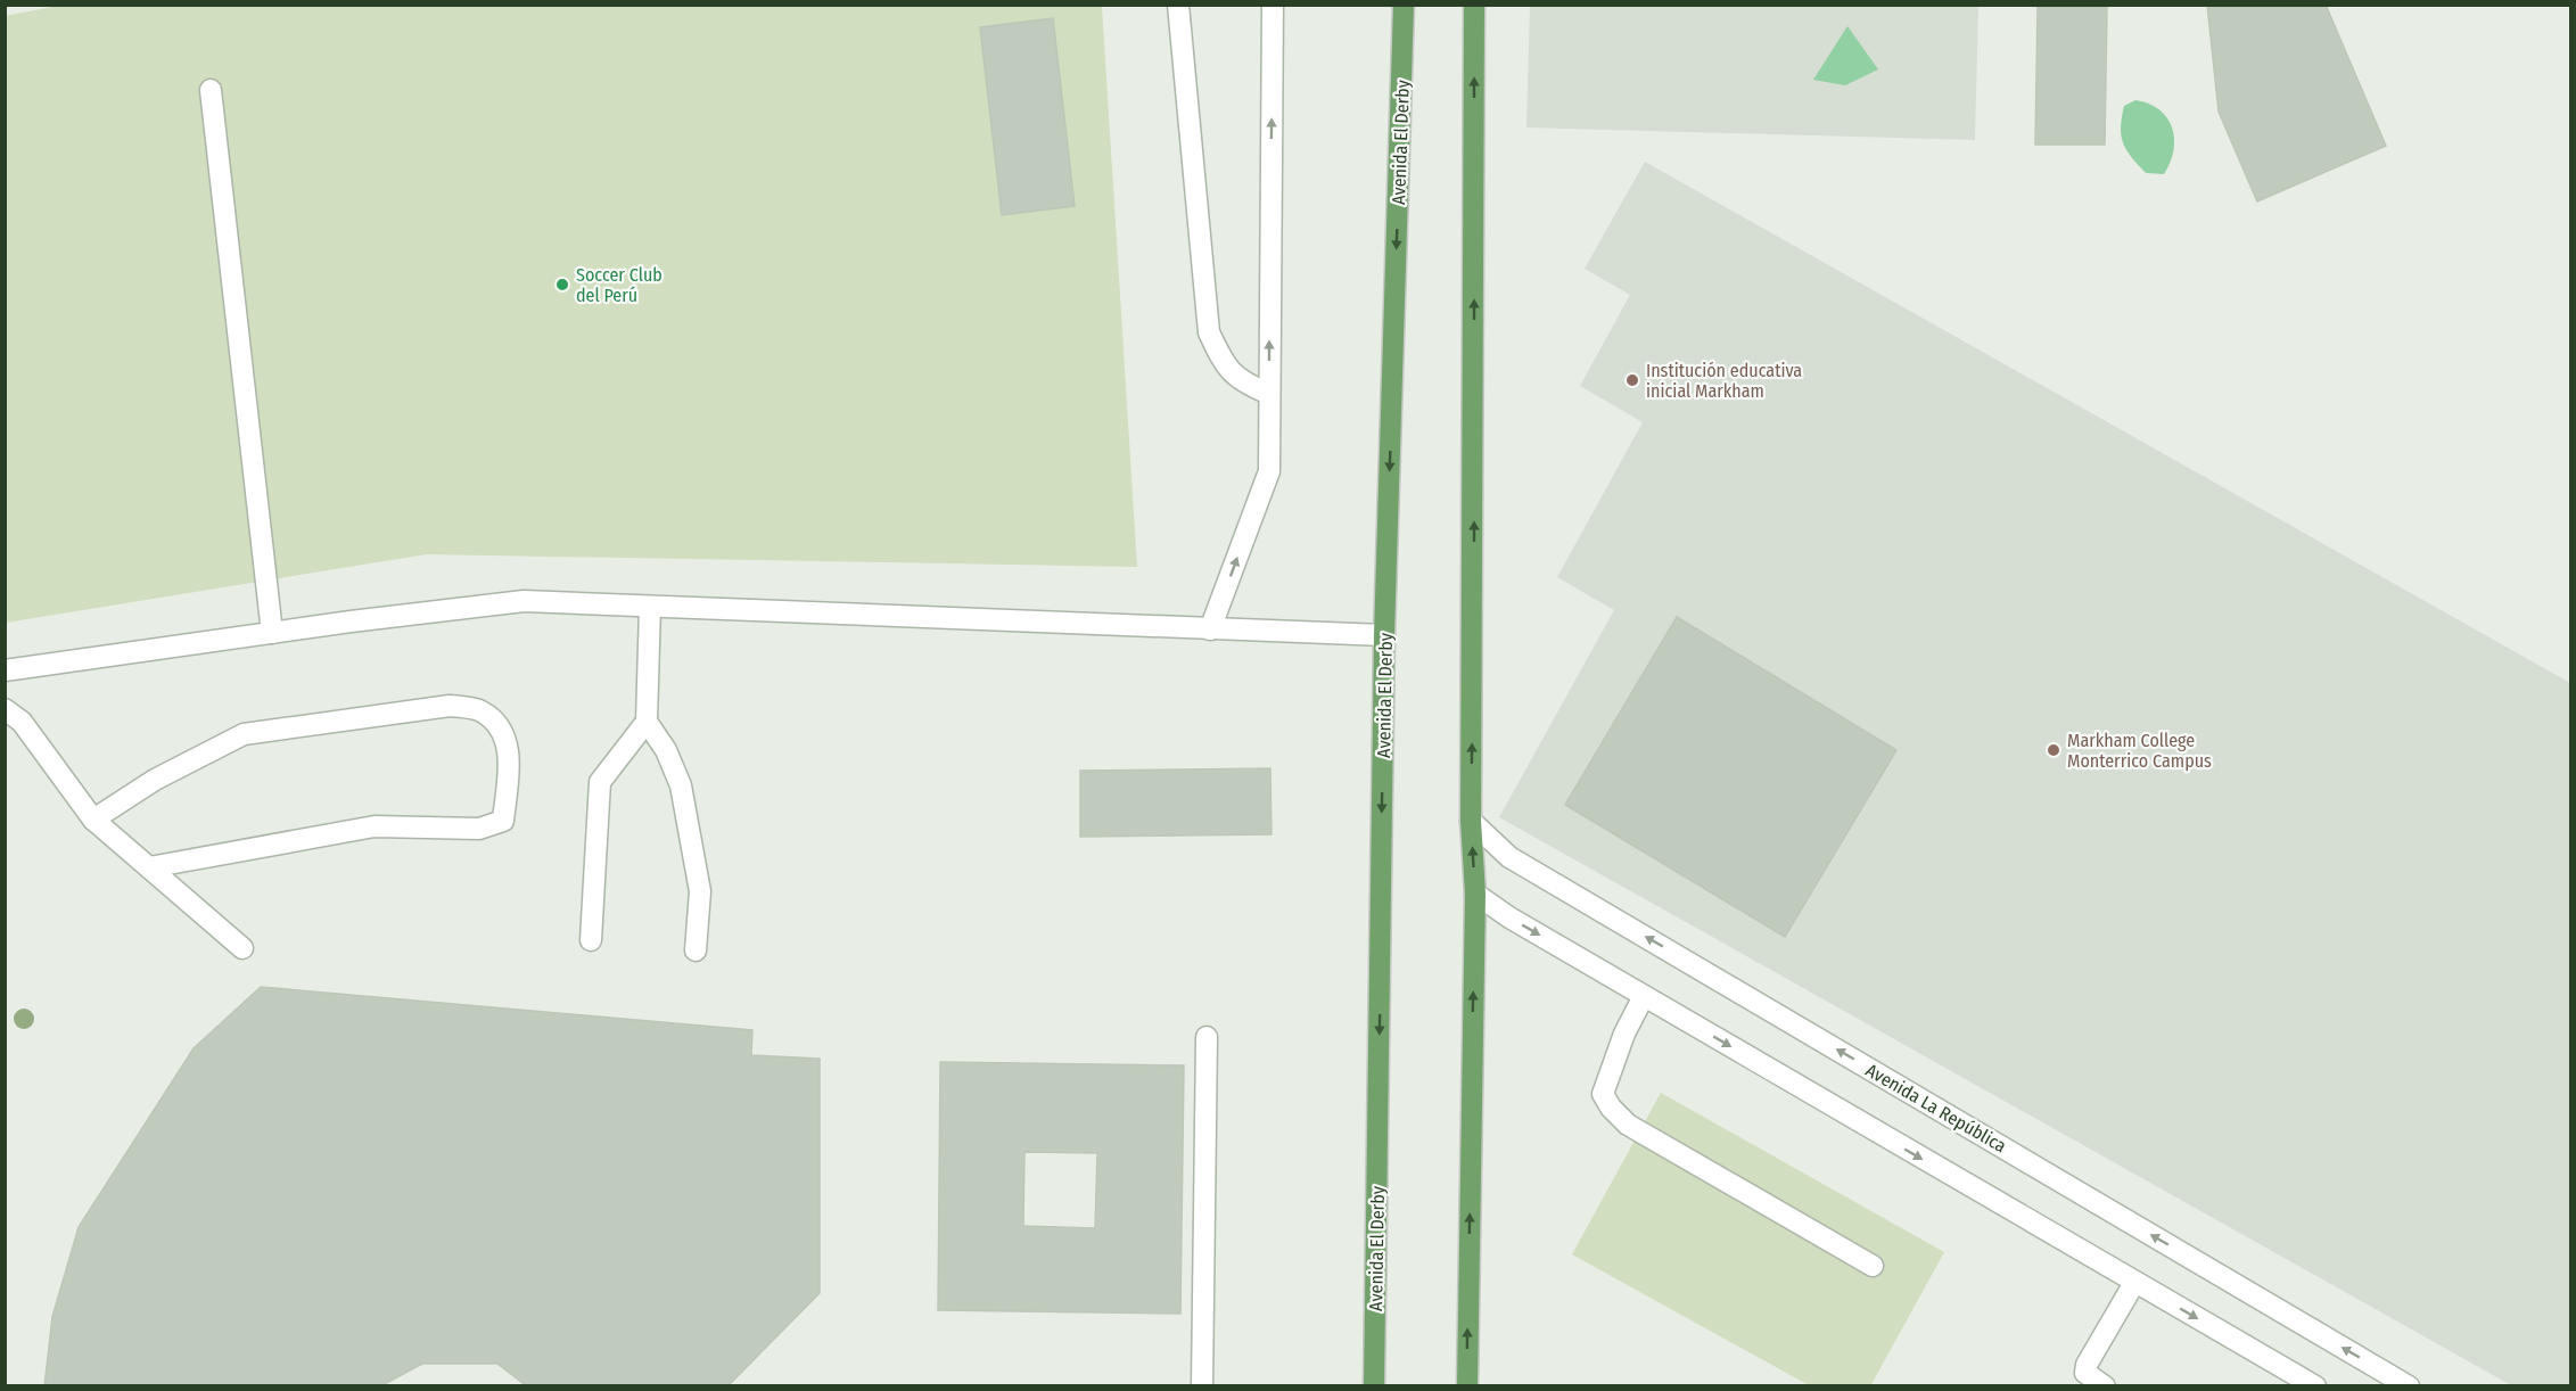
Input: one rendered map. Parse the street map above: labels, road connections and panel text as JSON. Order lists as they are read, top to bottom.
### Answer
{
  "streets": {
    "main road": ["Avenida El Derby"],
    "street": ["Avenida La República"]
  },
  "places": ["Soccer Club del Perú", "Institución educativa inicial Markham", "Markham College Monterrico Campus"]
}
